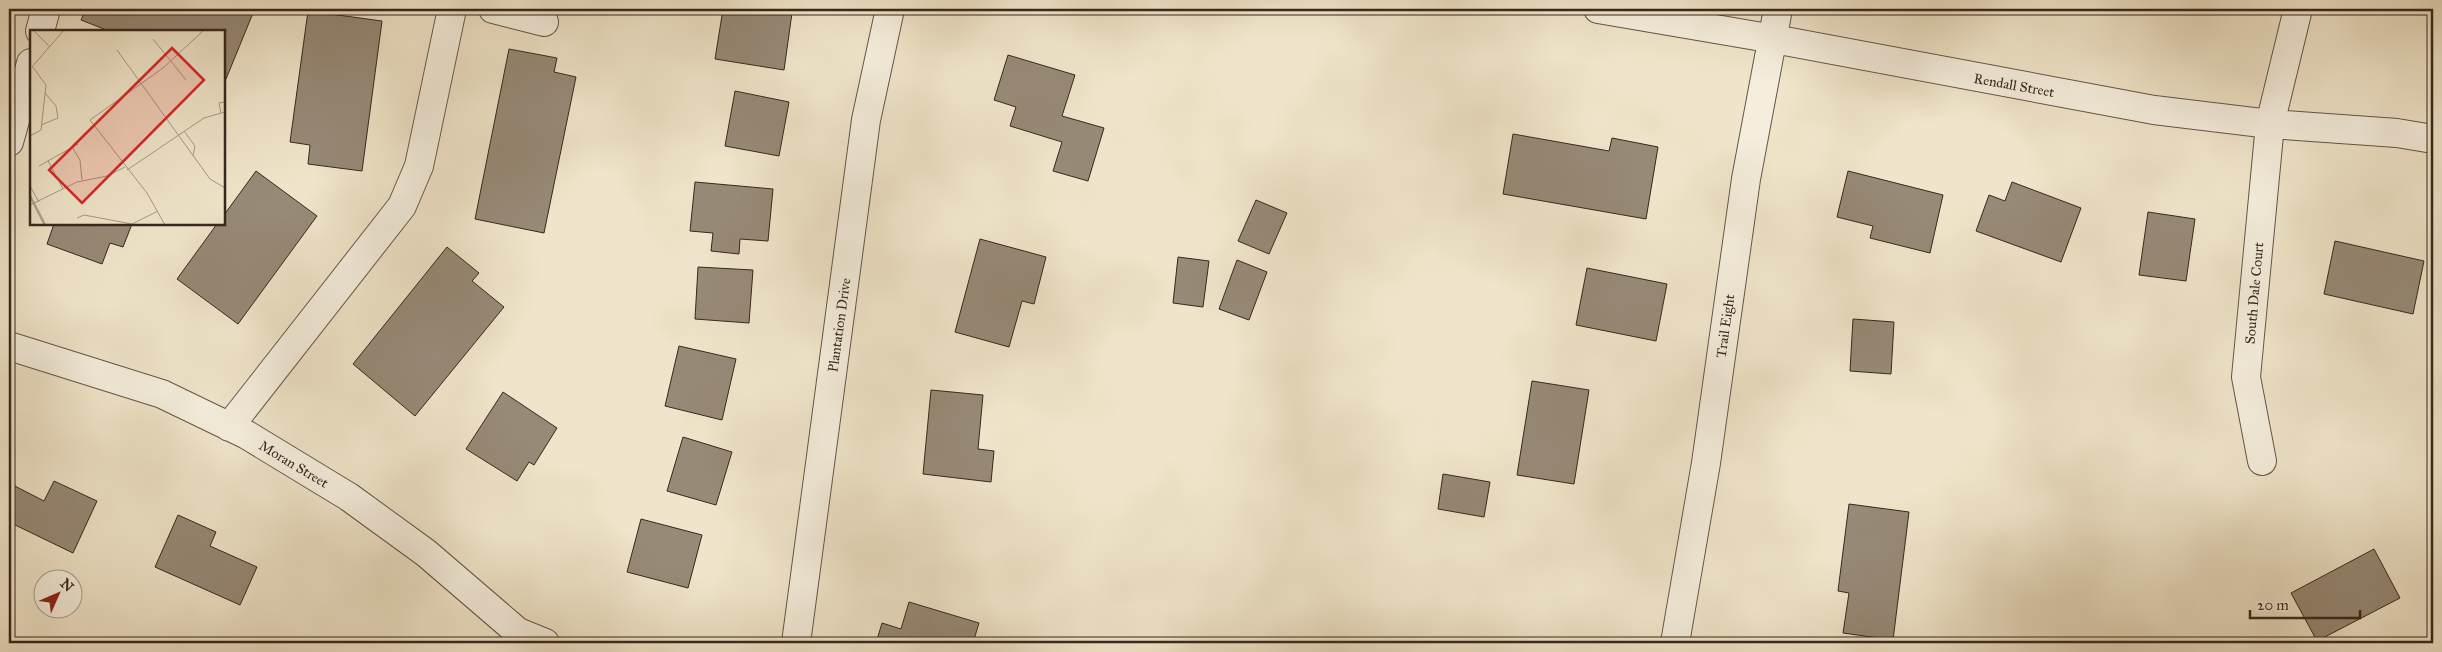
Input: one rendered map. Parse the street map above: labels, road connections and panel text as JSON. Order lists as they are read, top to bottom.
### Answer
{
  "streets": {
    "street": [
      "Rendall Street",
      "South Dale Court",
      "Plantation Drive",
      "Trail Eight",
      "Moran Street"
    ]
  },
  "crossings": [
    ["Rendall Street", "South Dale Court"],
    ["Rendall Street", "Trail Eight"]
  ],
  "scale_bar": "20 m",
  "north": "top right"
}
